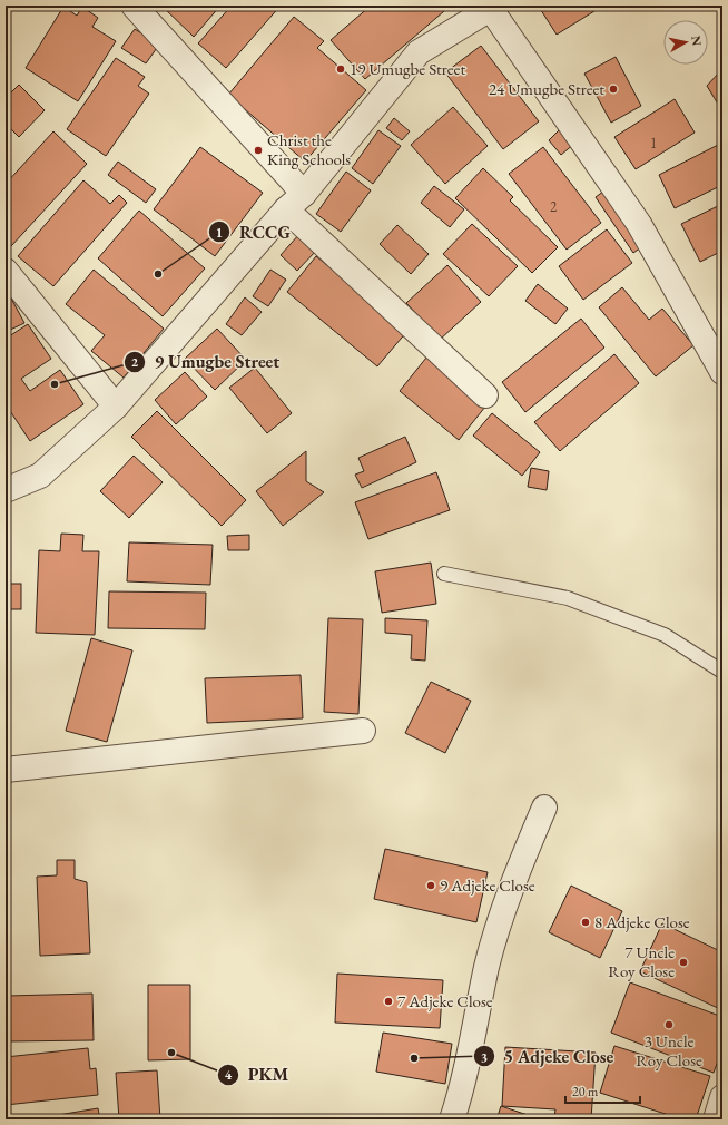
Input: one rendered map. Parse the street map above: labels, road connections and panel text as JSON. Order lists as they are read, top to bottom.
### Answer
{
  "places": [
    "19 Umugbe Street",
    "24 Umugbe Street",
    "Christ the King Schools",
    "RCCG",
    "9 Umugbe Street",
    "9 Adjeke Close",
    "8 Adjeke Close",
    "7 Uncle Roy Close",
    "7 Adjeke Close",
    "3 Uncle Roy Close",
    "PKM",
    "5 Adjeke Close"
  ],
  "house_numbers": ["1", "2"],
  "scale_bar": "20 m",
  "north": "right"
}
